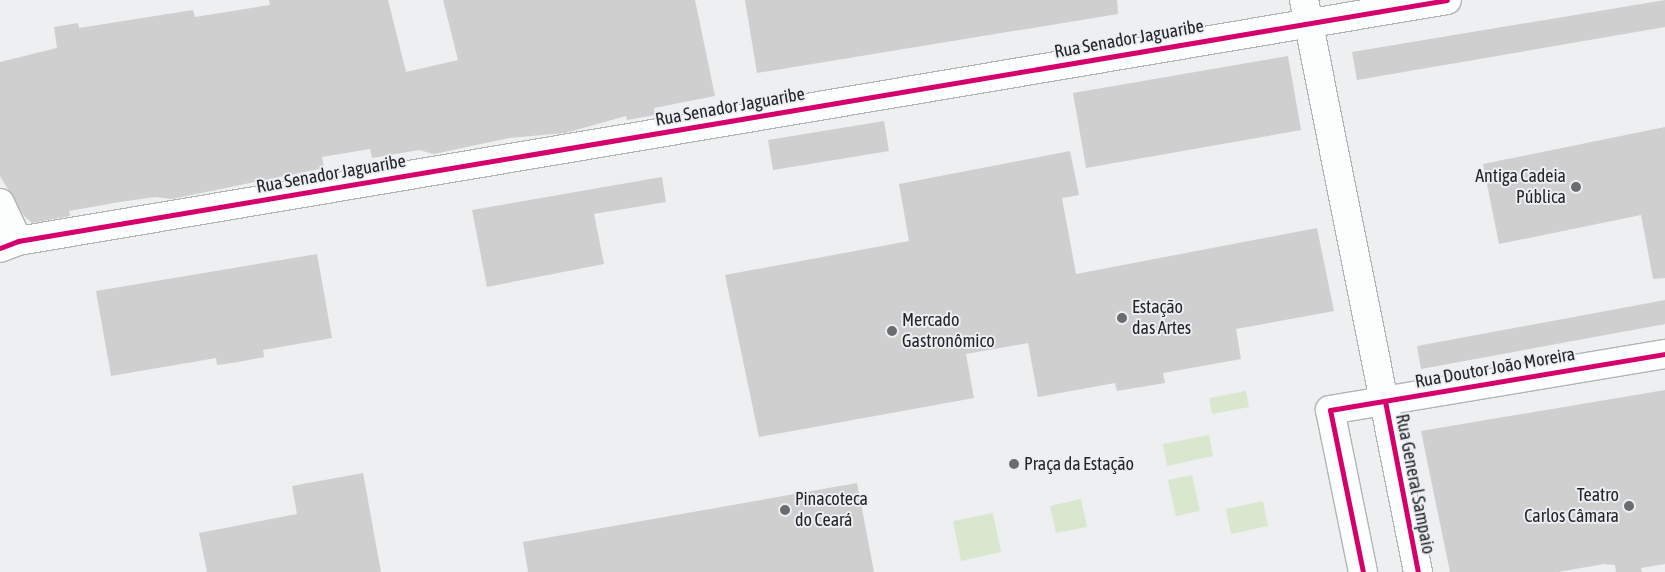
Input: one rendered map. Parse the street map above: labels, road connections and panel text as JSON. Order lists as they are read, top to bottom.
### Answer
{
  "streets": {
    "street": ["Rua Senador Jaguaribe", "Rua Doutor João Moreira", "Rua General Sampaio"]
  },
  "crossings": [
    ["Rua Senador Jaguaribe", "Rua General Sampaio"],
    ["Rua Doutor João Moreira", "Rua General Sampaio"]
  ],
  "places": [
    "Antiga Cadeia Pública",
    "Estação das Artes",
    "Mercado Gastronômico",
    "Praça da Estação",
    "Teatro Carlos Câmara",
    "Pinacoteca do Ceará"
  ]
}
